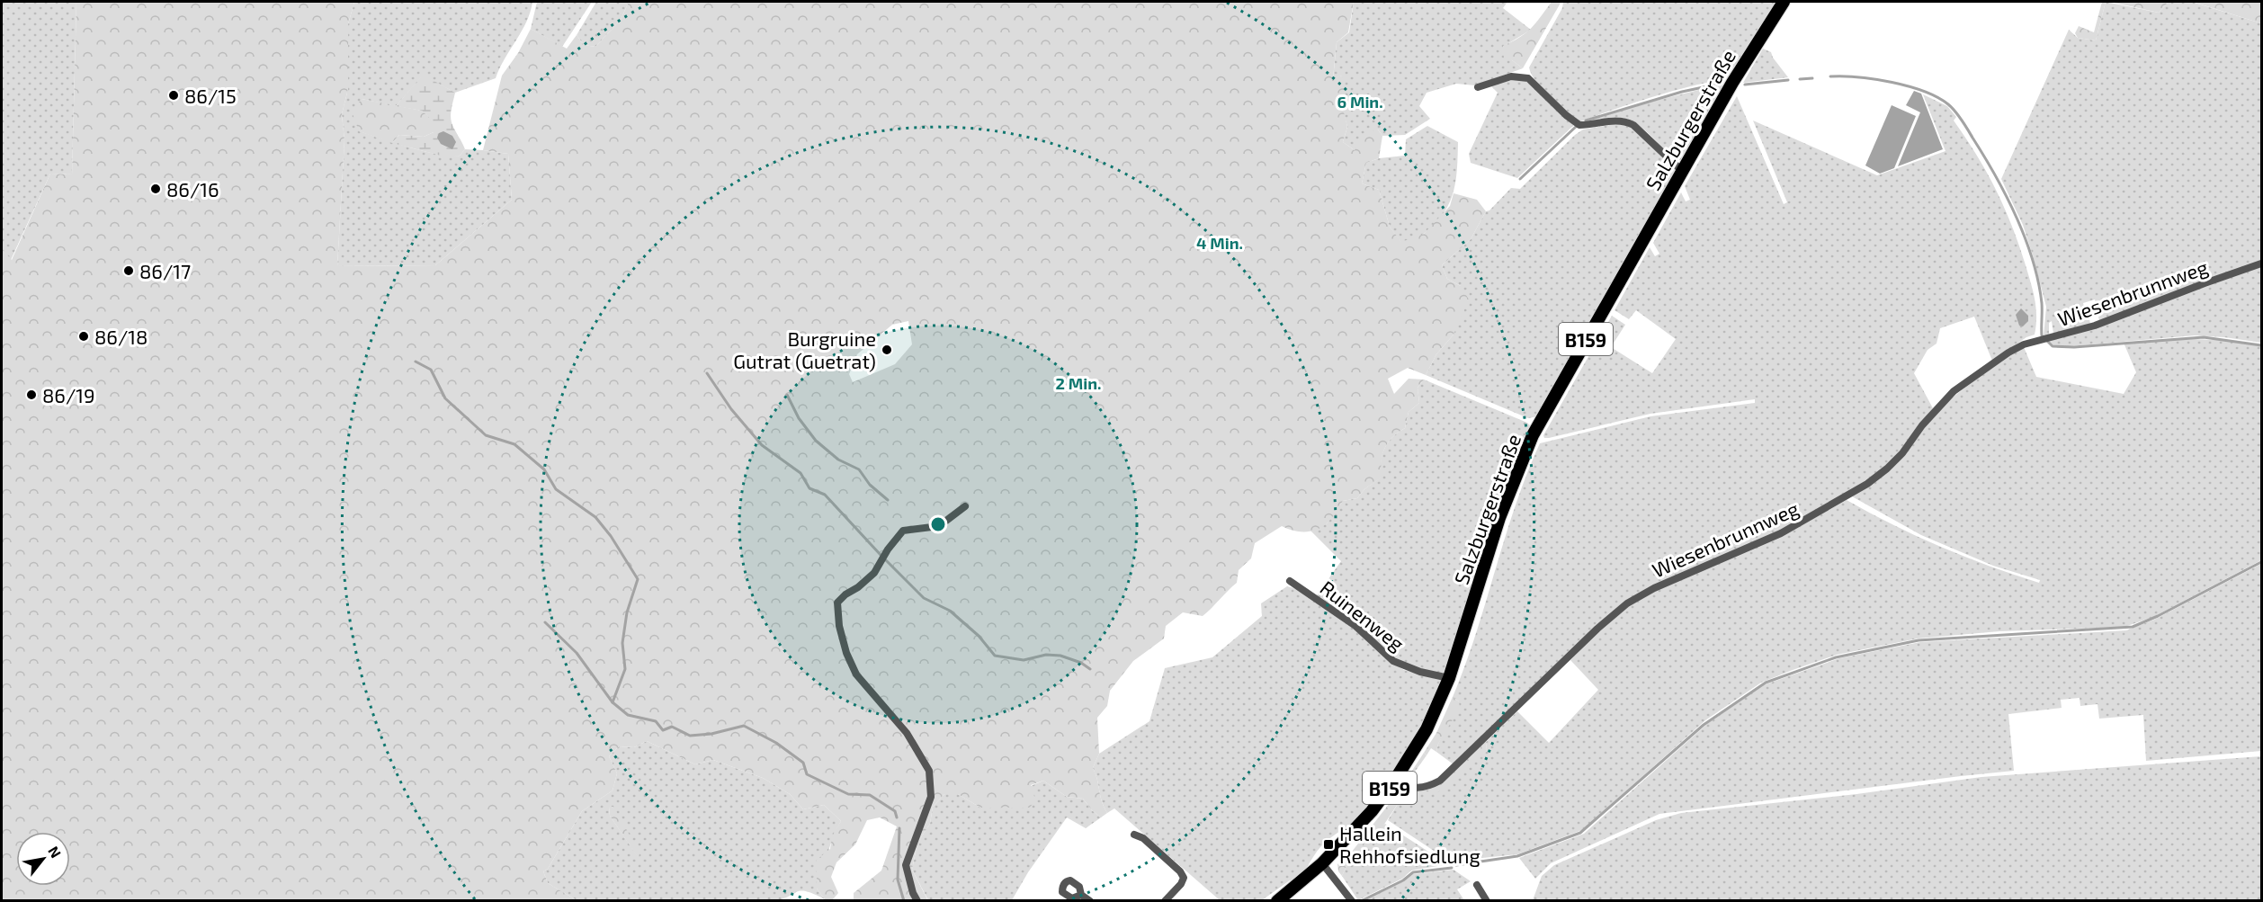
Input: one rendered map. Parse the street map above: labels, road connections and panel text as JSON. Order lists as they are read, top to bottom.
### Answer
{
  "streets": {
    "main road": ["Salzburgerstraße", "B159"],
    "street": ["Wiesenbrunnweg", "Ruinenweg"]
  },
  "crossings": [
    ["Salzburgerstraße", "Wiesenbrunnweg"],
    ["Salzburgerstraße", "Ruinenweg"]
  ],
  "places": {
    "other": [
      "86/15",
      "86/16",
      "86/17",
      "86/18",
      "Burgruine Gutrat (Guetrat)",
      "86/19"
    ],
    "transit": ["Hallein Rehhofsiedlung"]
  },
  "north": "top right",
  "rings": ["6 Min.", "4 Min.", "2 Min."]
}
